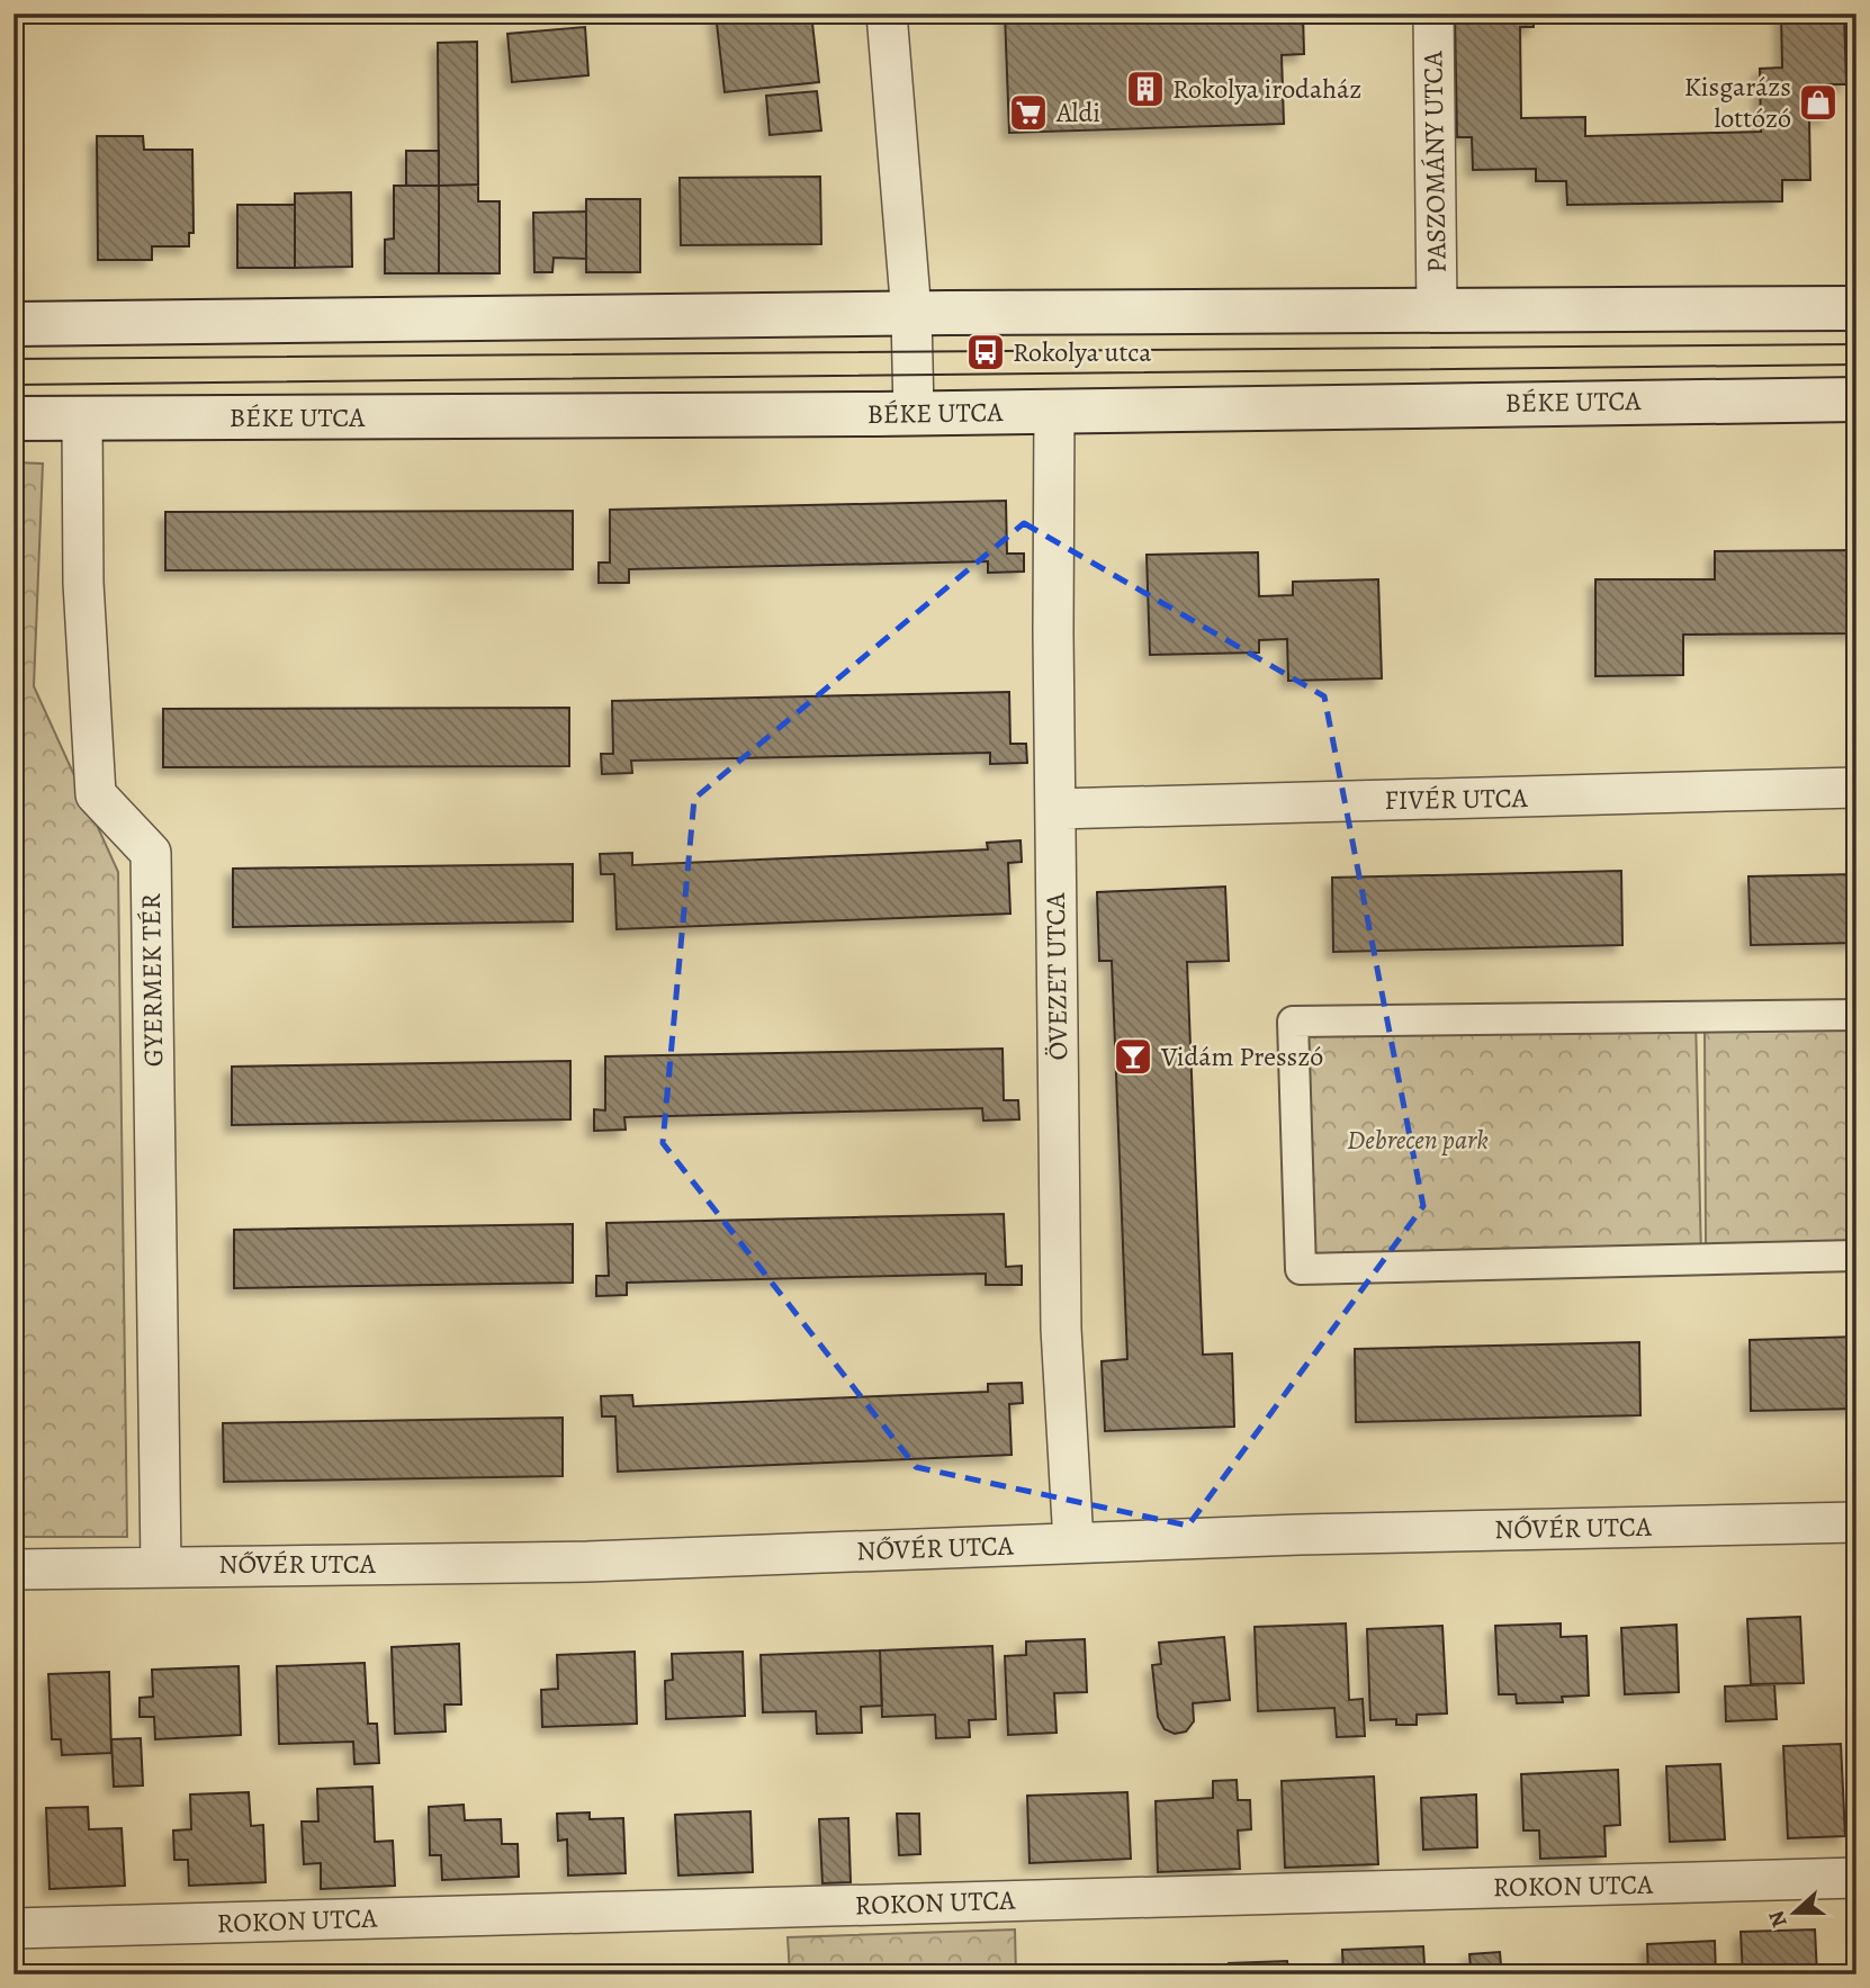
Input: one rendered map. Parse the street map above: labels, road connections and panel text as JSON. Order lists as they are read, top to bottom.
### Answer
{
  "streets": {
    "main road": ["BÉKE UTCA"],
    "street": [
      "PASZOMÁNY UTCA",
      "FIVÉR UTCA",
      "ÖVEZET UTCA",
      "GYERMEK TÉR",
      "NŐVÉR UTCA",
      "ROKON UTCA"
    ]
  },
  "crossings": [
    ["BÉKE UTCA", "ÖVEZET UTCA"],
    ["BÉKE UTCA", "GYERMEK TÉR"],
    ["FIVÉR UTCA", "ÖVEZET UTCA"],
    ["ÖVEZET UTCA", "NŐVÉR UTCA"],
    ["GYERMEK TÉR", "NŐVÉR UTCA"]
  ],
  "parks": ["Debrecen park"],
  "places": {
    "building": ["Rokolya irodaház"],
    "shop": ["Kisgarázs lottózó"],
    "supermarket": ["Aldi"],
    "bus stop": ["Rokolya utca"],
    "bar": ["Vidám Presszó"]
  },
  "north": "left"
}
